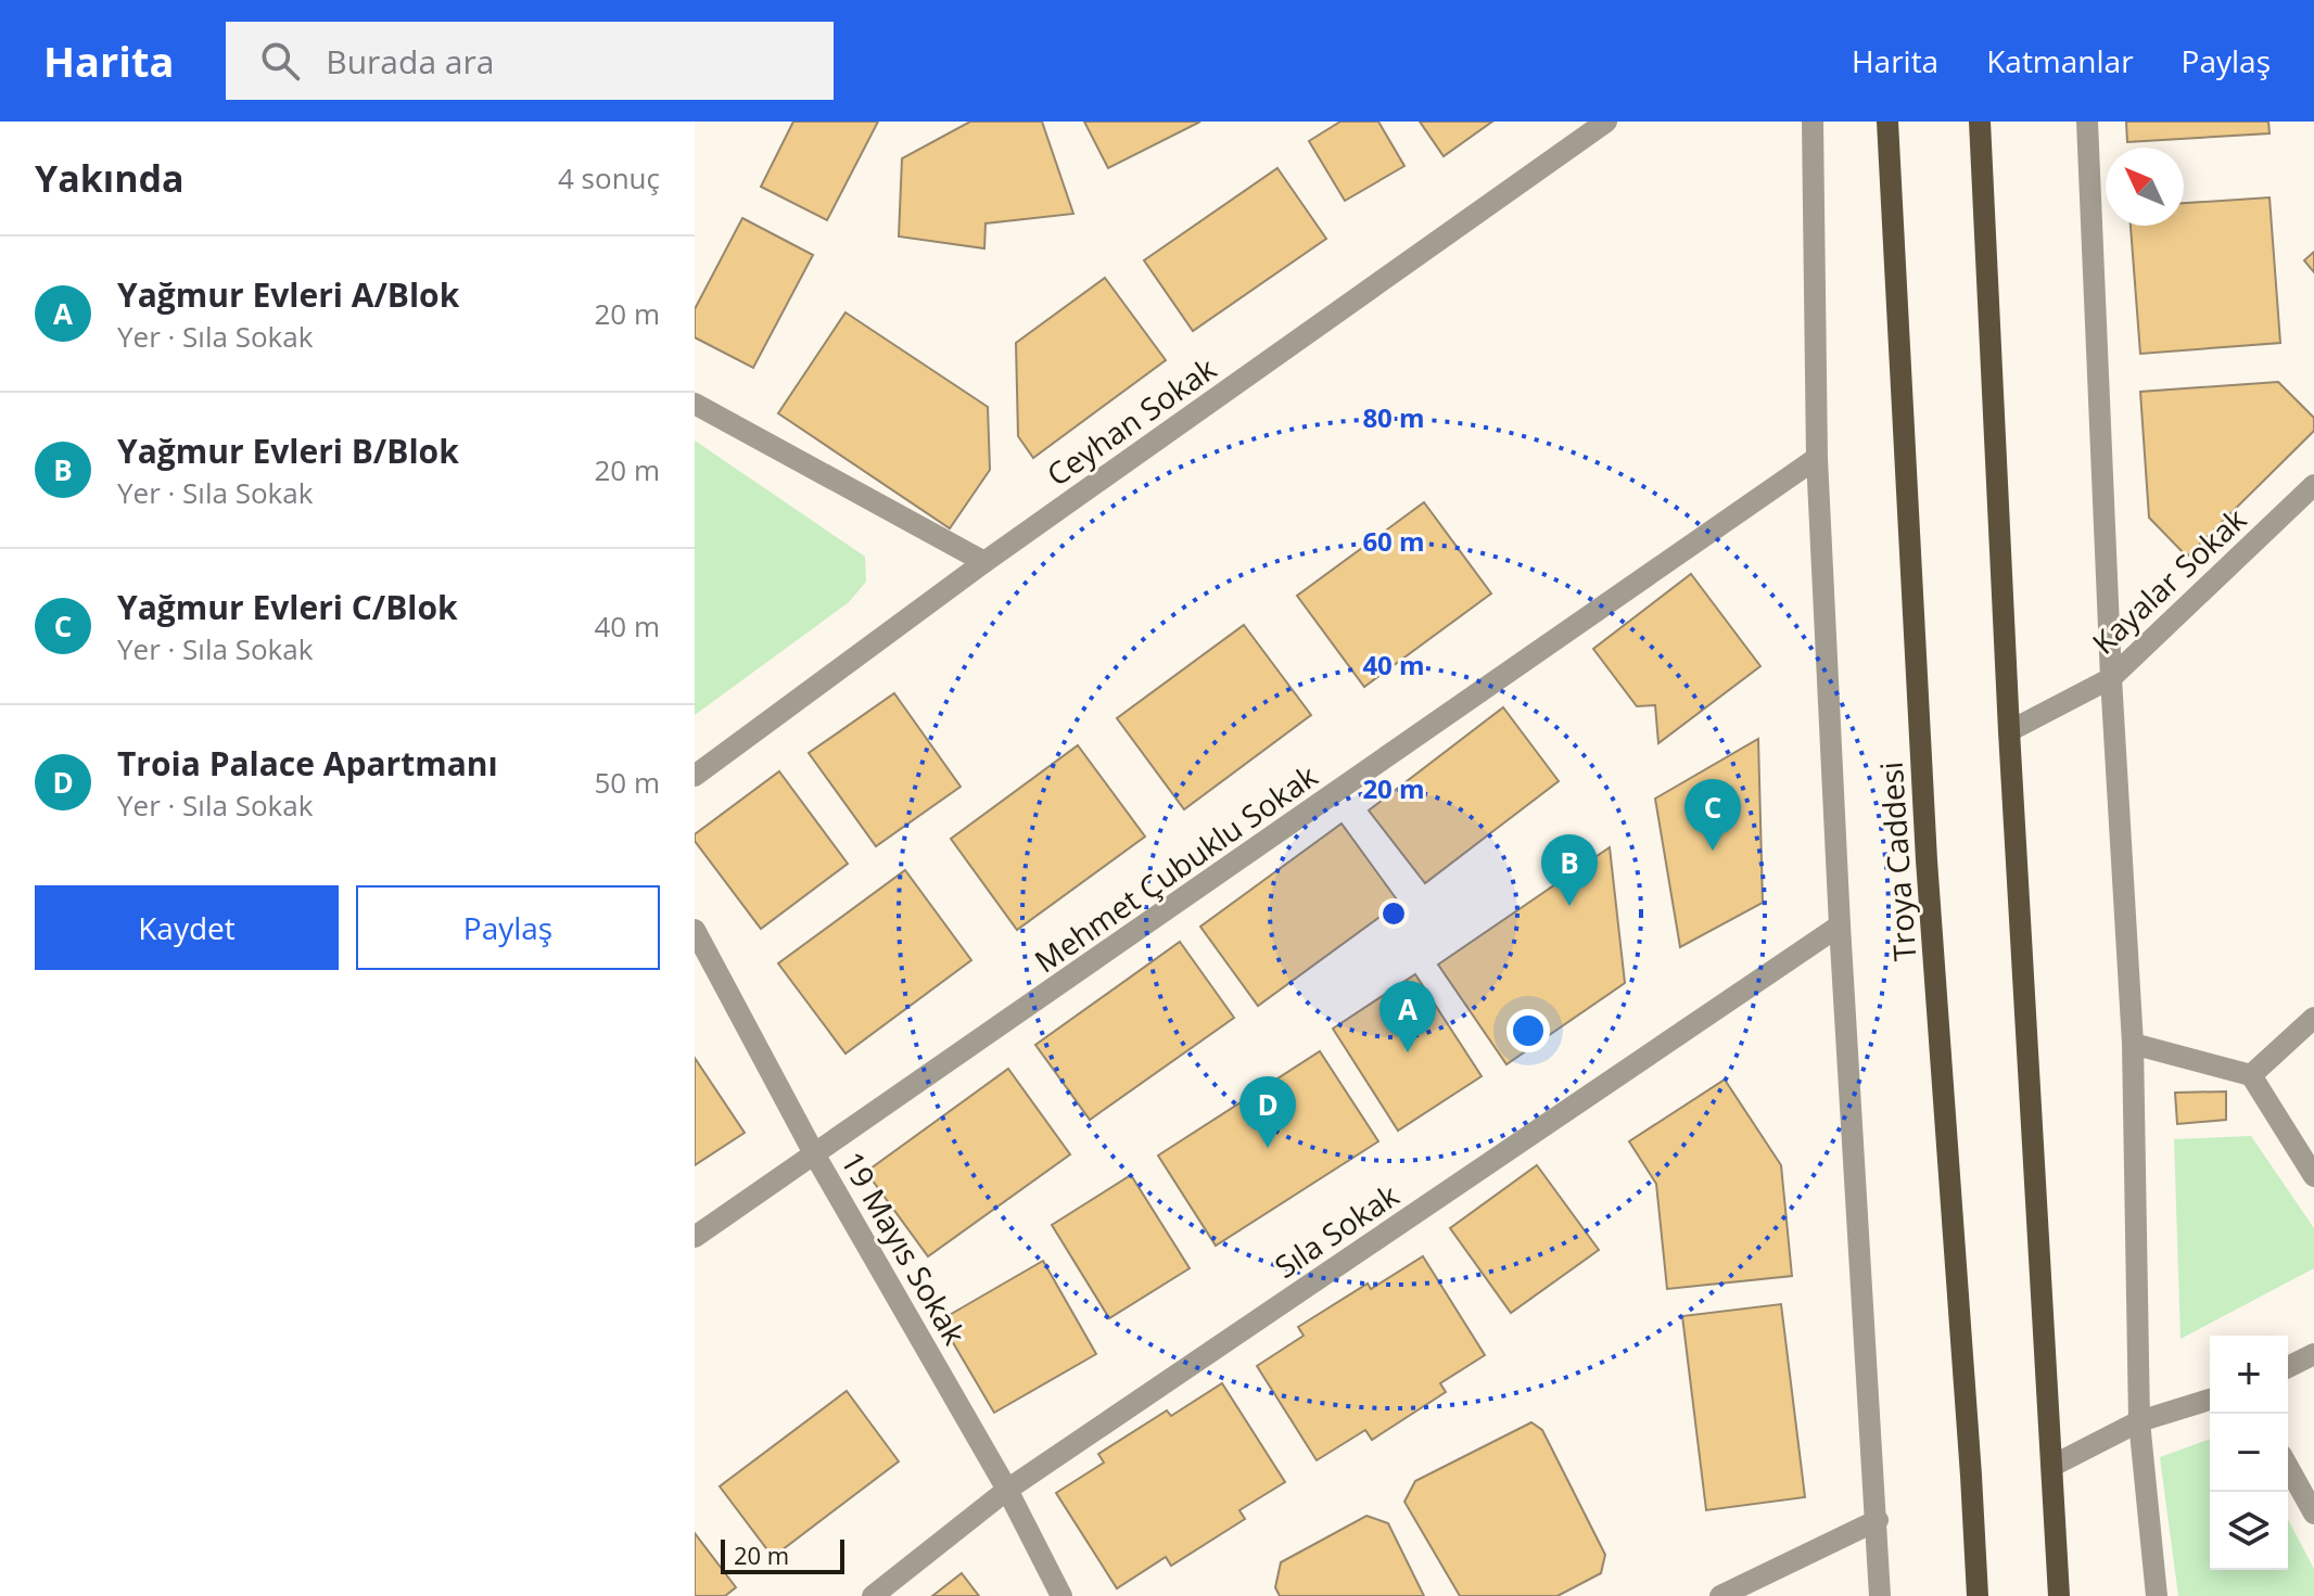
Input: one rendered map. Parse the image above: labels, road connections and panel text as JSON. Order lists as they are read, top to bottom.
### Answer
{
  "streets": {
    "main road": ["Troya Caddesi"],
    "street": [
      "Ceyhan Sokak",
      "Kayalar Sokak",
      "Mehmet Çubuklu Sokak",
      "Sıla Sokak",
      "19 Mayıs Sokak"
    ]
  },
  "crossings": [
    ["Mehmet Çubuklu Sokak", "19 Mayıs Sokak"],
    ["Sıla Sokak", "19 Mayıs Sokak"]
  ],
  "scale_bar": "20 m",
  "north": "top left",
  "page": {
    "header": "Harita",
    "search": "Burada ara",
    "nav": ["Harita", "Katmanlar", "Paylaş"],
    "heading": ["Yakında", "4 sonuç"],
    "list": [
      {
        "mark": "A",
        "name": "Yağmur Evleri A/Blok",
        "note": "Yer · Sıla Sokak",
        "value": "20 m"
      },
      {
        "mark": "B",
        "name": "Yağmur Evleri B/Blok",
        "note": "Yer · Sıla Sokak",
        "value": "20 m"
      },
      {
        "mark": "C",
        "name": "Yağmur Evleri C/Blok",
        "note": "Yer · Sıla Sokak",
        "value": "40 m"
      },
      {
        "mark": "D",
        "name": "Troia Palace Apartmanı",
        "note": "Yer · Sıla Sokak",
        "value": "50 m"
      }
    ],
    "pins": [
      "C",
      "B",
      "A",
      "D"
    ],
    "buttons": ["Kaydet", "Paylaş"],
    "map_buttons": ["+", "−"],
    "scale": "20 m"
  },
  "rings": [
    "80 m",
    "60 m",
    "40 m",
    "20 m"
  ]
}
